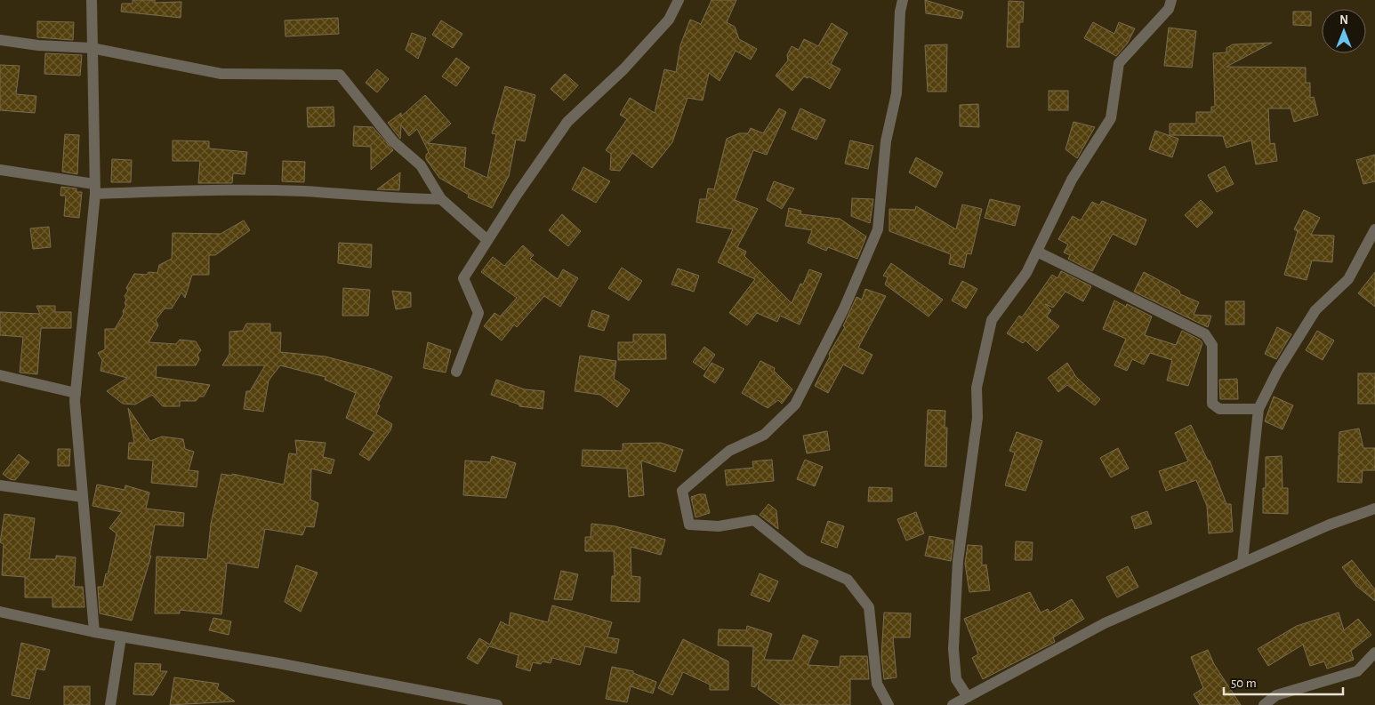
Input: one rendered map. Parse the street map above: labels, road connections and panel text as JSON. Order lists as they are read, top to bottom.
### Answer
{
  "scale_bar": "50 m",
  "north": "top"
}
